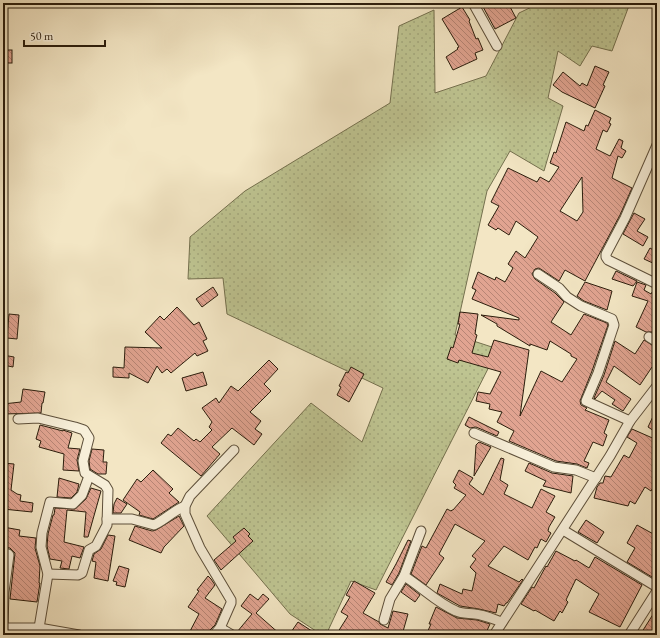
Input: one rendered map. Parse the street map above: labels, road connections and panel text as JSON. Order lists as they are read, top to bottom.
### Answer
{
  "scale_bar": "50 m"
}
